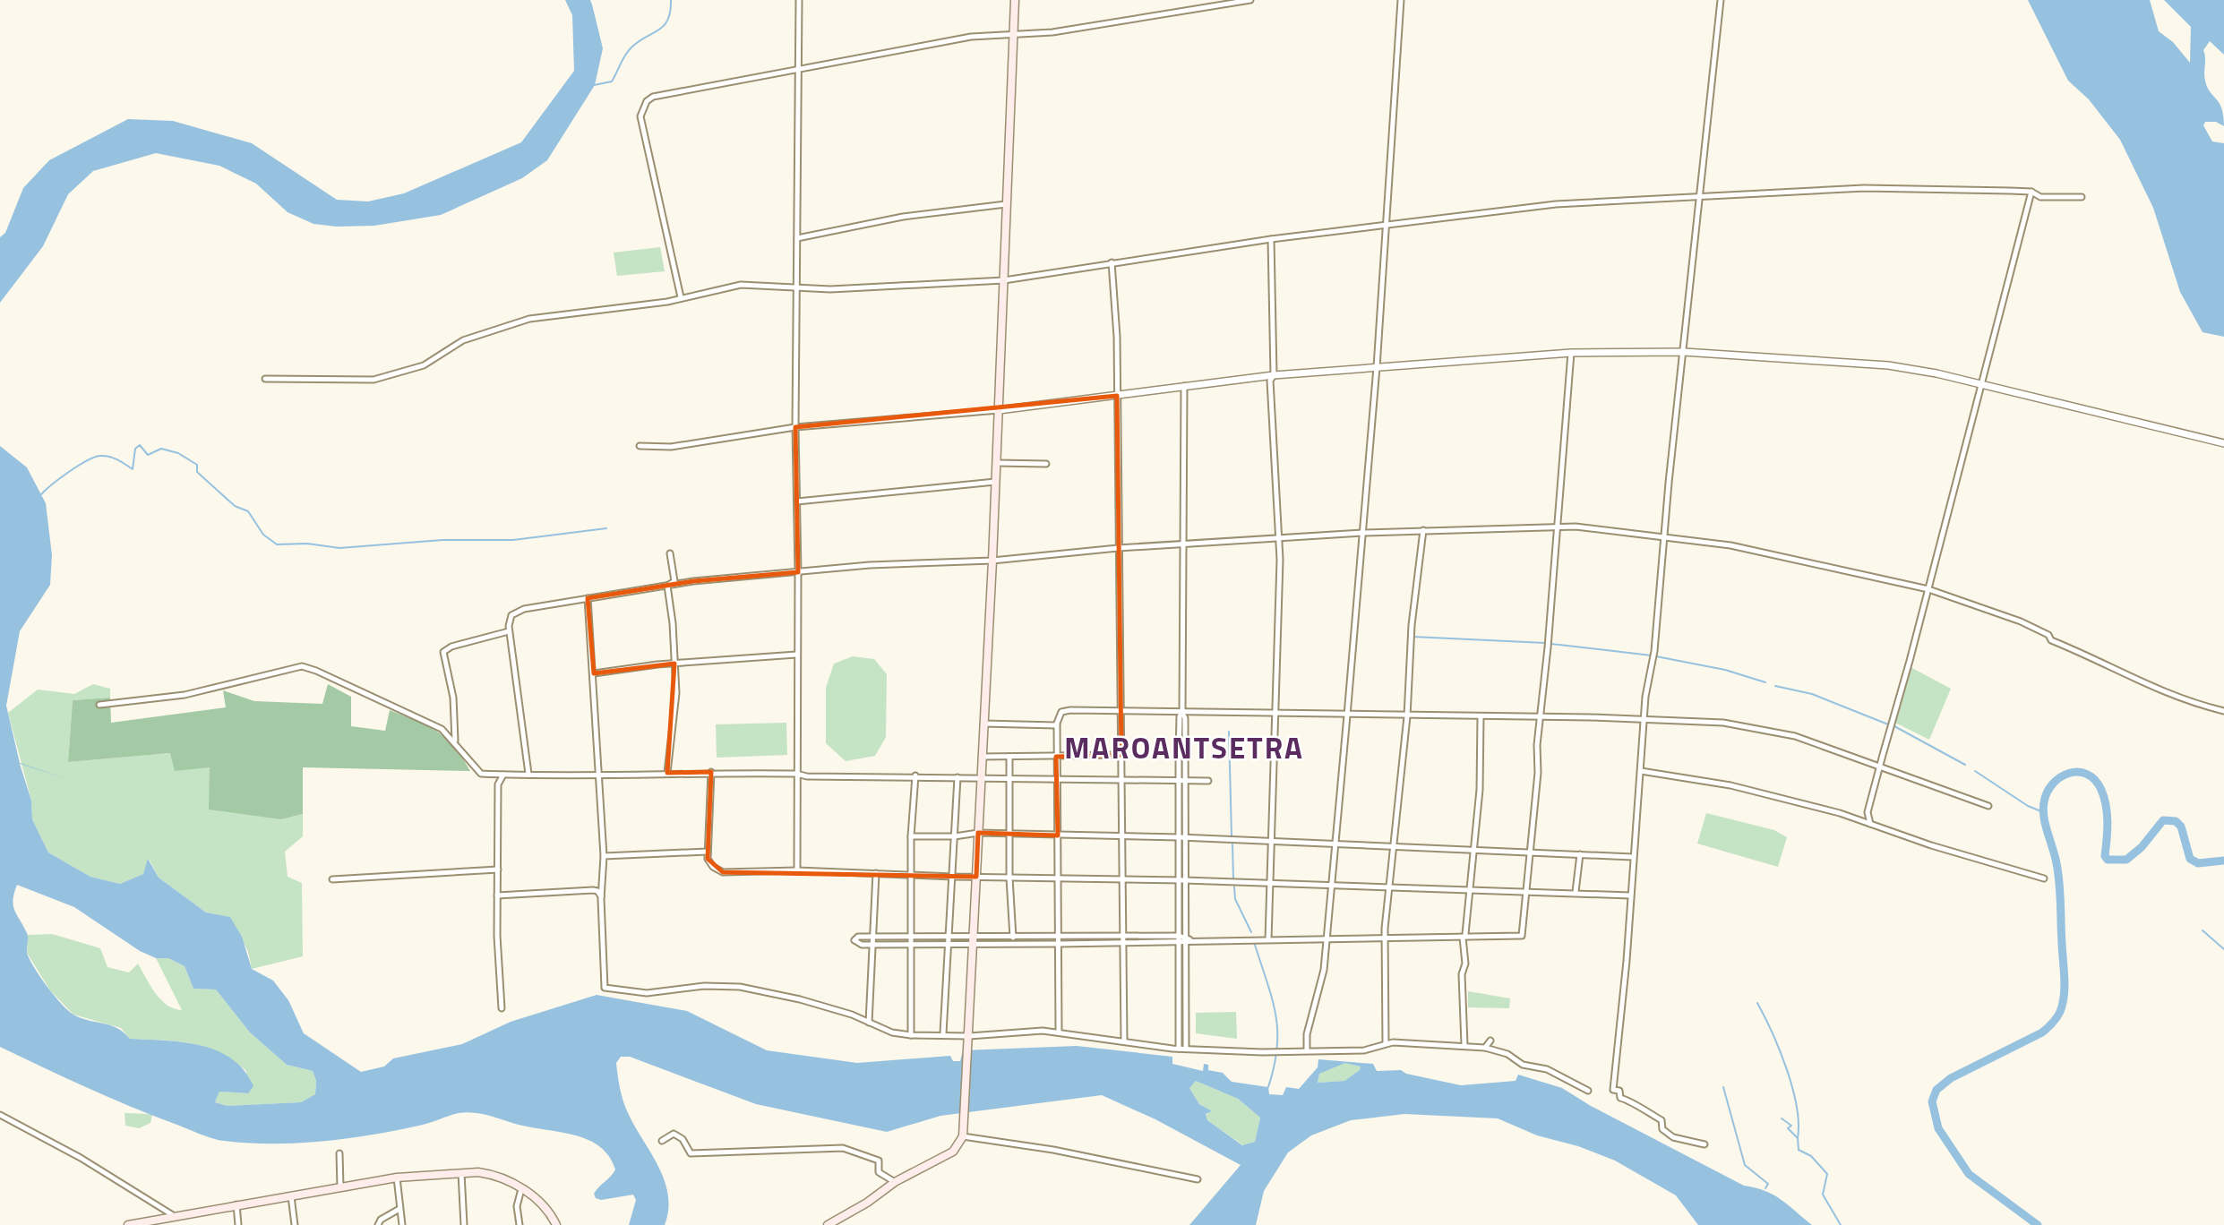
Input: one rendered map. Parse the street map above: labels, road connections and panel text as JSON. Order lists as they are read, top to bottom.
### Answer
{
  "districts": ["MAROANTSETRA"]
}
